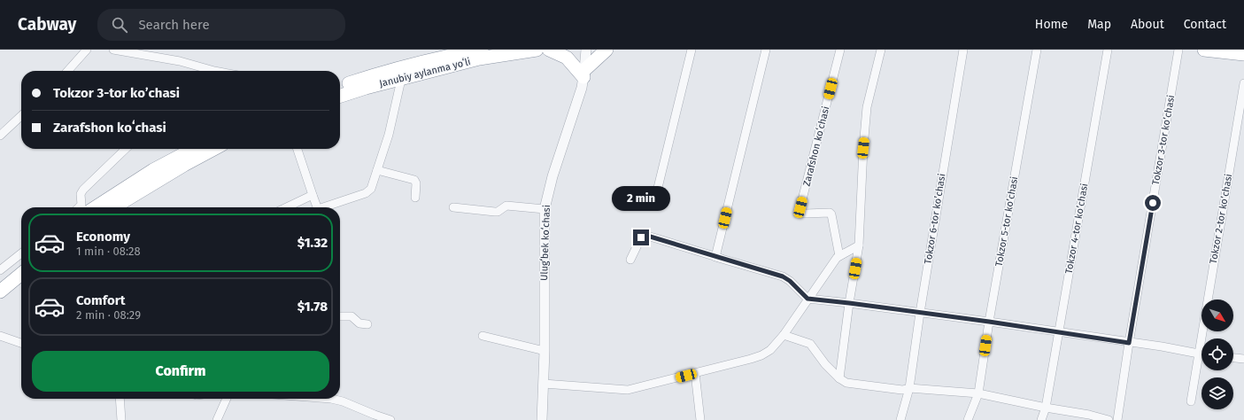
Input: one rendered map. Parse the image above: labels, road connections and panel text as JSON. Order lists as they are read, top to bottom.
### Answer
{
  "streets": {
    "highway": ["Janubiy aylanma yoʻli"],
    "street": [
      "Tokzor 3-tor koʼchasi",
      "Zarafshon koʻchasi",
      "Tokzor 6-tor koʼchasi",
      "Tokzor 2-tor koʼchasi",
      "Tokzor 5-tor koʼchasi",
      "Tokzor 4-tor koʼchasi",
      "Ulugʻbek koʻchasi"
    ]
  },
  "north": "bottom right",
  "page": {
    "header": "Cabway",
    "search": "Search here",
    "nav": [
      "Home",
      "Map",
      "About",
      "Contact"
    ],
    "banner": ["Tokzor 3-tor koʼchasi", "Zarafshon koʻchasi"],
    "bubble": "2 min",
    "list": [
      {
        "name": "Economy",
        "note": "1 min · 08:28",
        "value": "$1.32"
      },
      {
        "name": "Comfort",
        "note": "2 min · 08:29",
        "value": "$1.78"
      }
    ],
    "buttons": "Confirm"
  }
}
